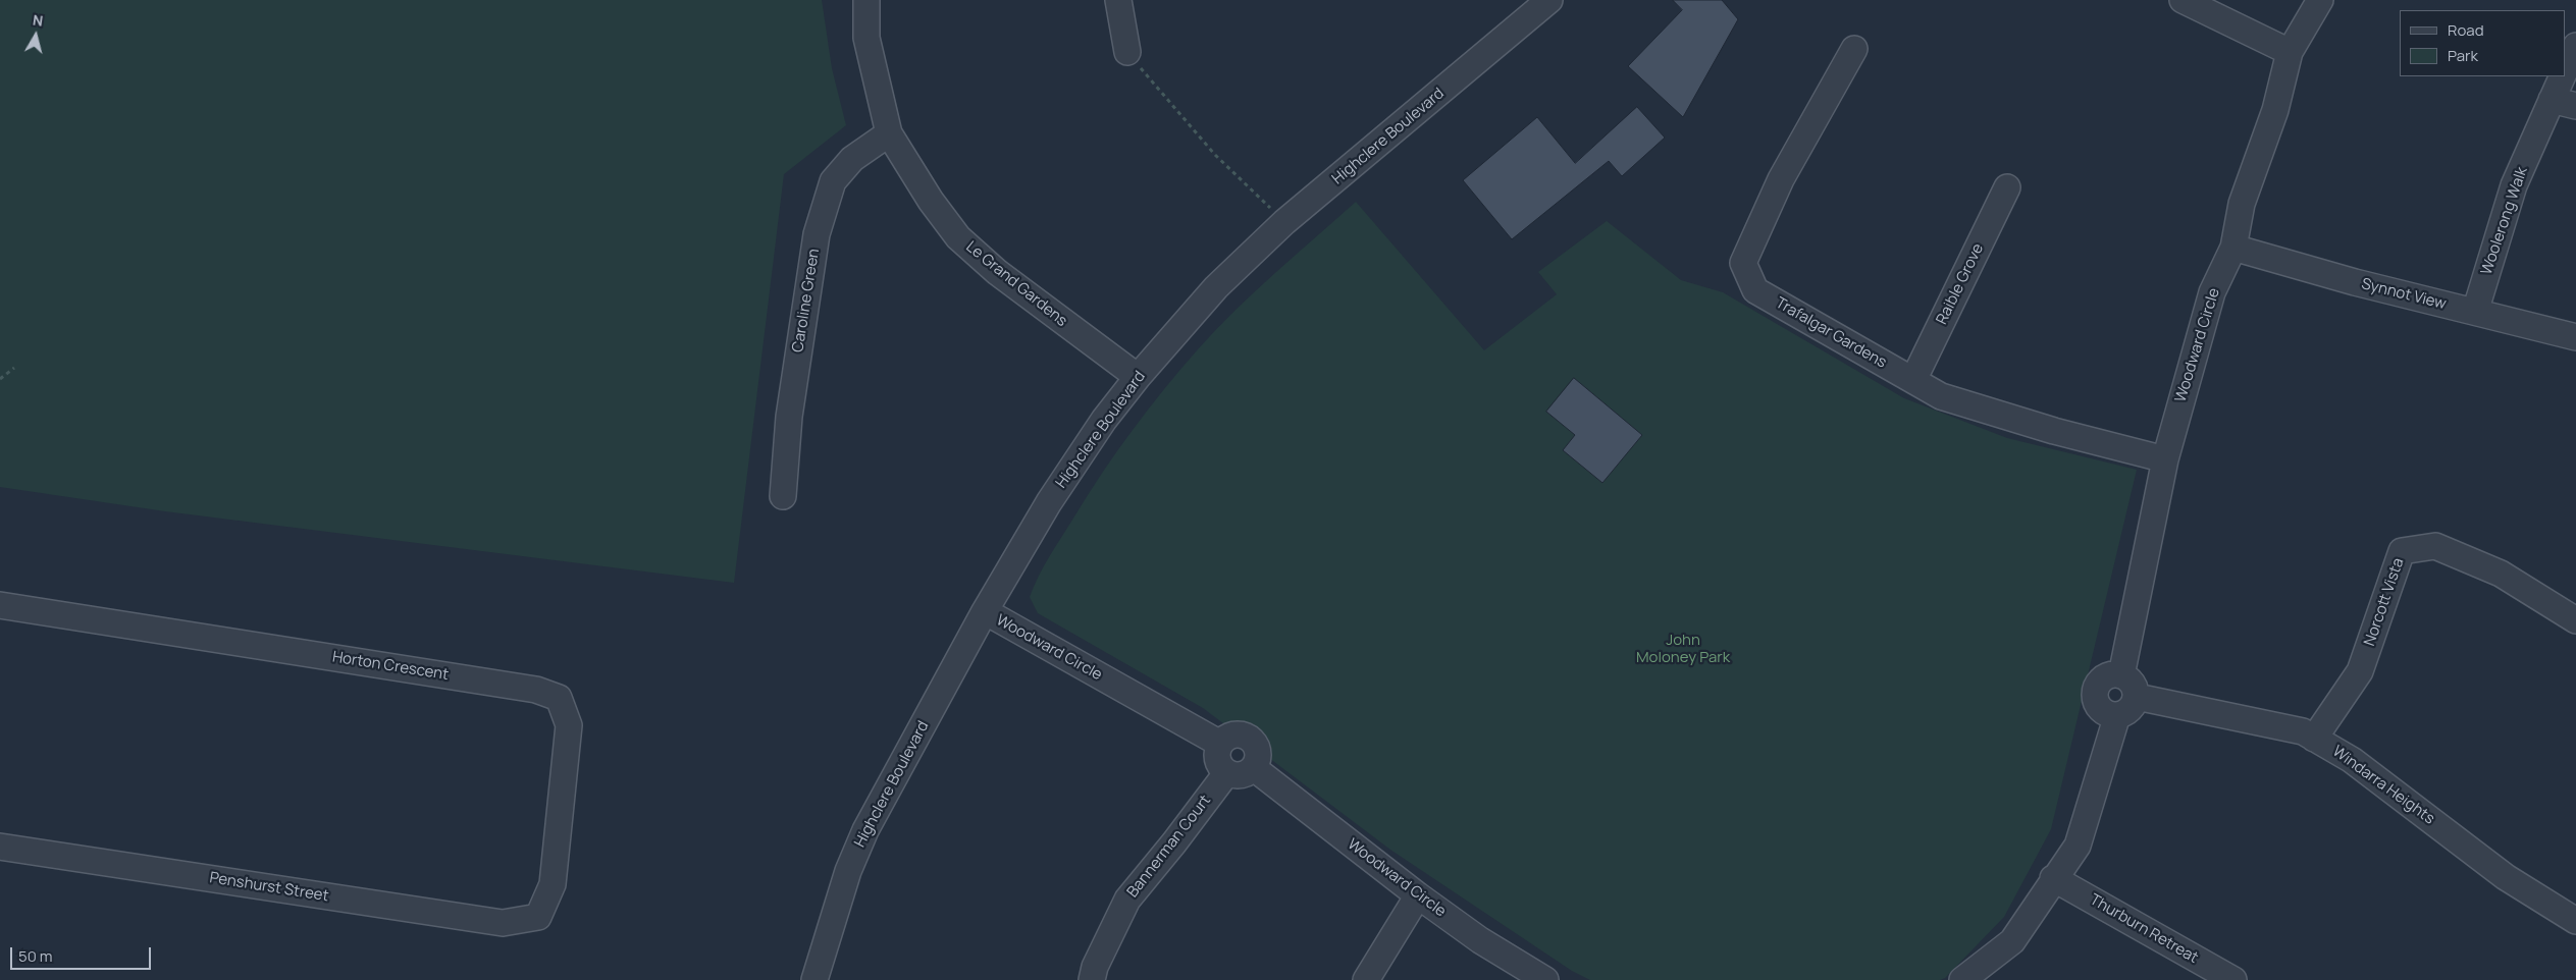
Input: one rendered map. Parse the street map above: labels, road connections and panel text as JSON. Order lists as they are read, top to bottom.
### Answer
{
  "streets": {
    "street": [
      "Highclere Boulevard",
      "Woolerong Walk",
      "Le Grand Gardens",
      "Raible Grove",
      "Synnot View",
      "Caroline Green",
      "Trafalgar Gardens",
      "Woodward Circle",
      "Norcott Vista",
      "Horton Crescent",
      "Windarra Heights",
      "Bannerman Court",
      "Penshurst Street",
      "Thurburn Retreat"
    ]
  },
  "crossings": [
    ["Highclere Boulevard", "Le Grand Gardens"],
    ["Highclere Boulevard", "Woodward Circle"],
    ["Woolerong Walk", "Synnot View"],
    ["Le Grand Gardens", "Caroline Green"],
    ["Raible Grove", "Trafalgar Gardens"],
    ["Synnot View", "Woodward Circle"],
    ["Trafalgar Gardens", "Woodward Circle"],
    ["Woodward Circle", "Windarra Heights"],
    ["Woodward Circle", "Bannerman Court"],
    ["Norcott Vista", "Windarra Heights"],
    ["Horton Crescent", "Penshurst Street"]
  ],
  "parks": ["John Moloney Park"],
  "legend": ["Road", "Park"],
  "scale_bar": "50 m",
  "north": "top"
}
